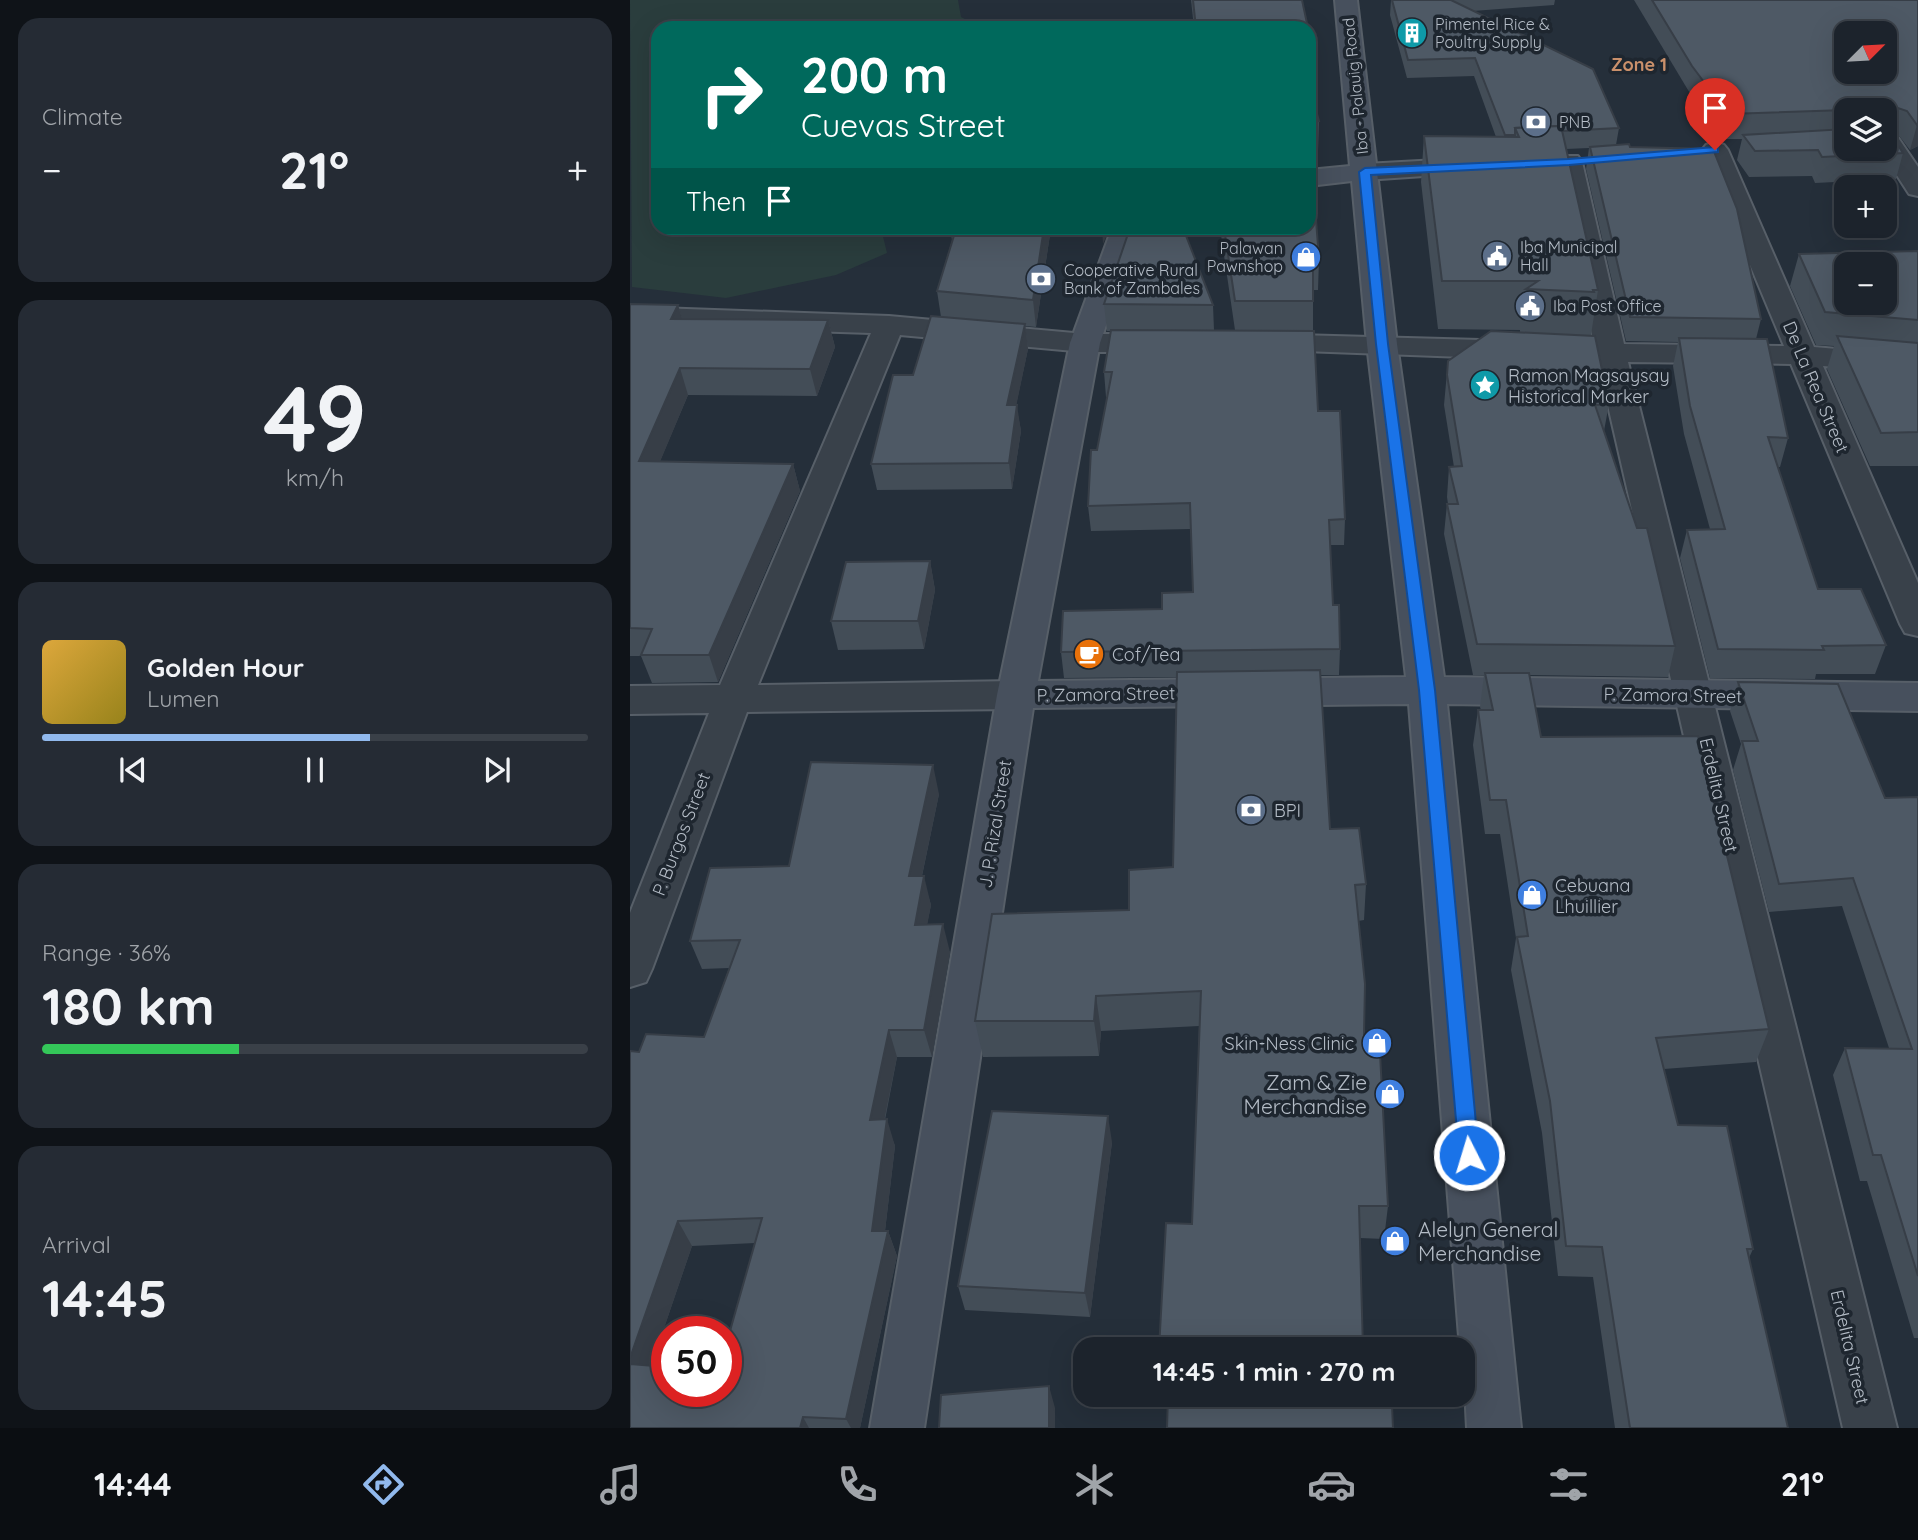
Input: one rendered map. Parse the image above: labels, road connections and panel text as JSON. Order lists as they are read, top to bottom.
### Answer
{
  "streets": {
    "main road": ["Iba - Palauig Road", "P. Zamora Street", "J. P. Rizal Street"],
    "street": ["De La Rea Street", "Erdelita Street", "P. Burgos Street"]
  },
  "crossings": [
    ["Iba - Palauig Road", "P. Zamora Street"],
    ["P. Zamora Street", "Erdelita Street"],
    ["P. Zamora Street", "J. P. Rizal Street"],
    ["P. Zamora Street", "P. Burgos Street"]
  ],
  "districts": ["Zone 1"],
  "places": {
    "building": ["Pimentel Rice & Poultry Supply"],
    "bank": ["PNB", "Cooperative Rural Bank of Zambales", "BPI"],
    "public building": ["Iba Municipal Hall", "Iba Post Office"],
    "shop": [
      "Palawan Pawnshop",
      "Cebuana Lhuillier",
      "Skin-Ness Clinic",
      "Zam & Zie Merchandise",
      "Alelyn General Merchandise"
    ],
    "place": ["Ramon Magsaysay Historical Marker"],
    "cafe": ["Cof/Tea"]
  },
  "north": "top right",
  "page": {
    "tile": [
      "Climate",
      ["49", "km/h"],
      ["Range · 36%", "180 km"],
      ["Arrival", "14:45"]
    ],
    "map_buttons": ["+", "−"],
    "turn": ["200 m", "Cuevas Street"],
    "heat": ["−", "21°", "+"],
    "then": "Then",
    "song": ["Golden Hour", "Lumen"],
    "limit": "50",
    "trip": "14:45 · 1 min · 270 m",
    "tabs": ["14:44", "21°"]
  }
}
